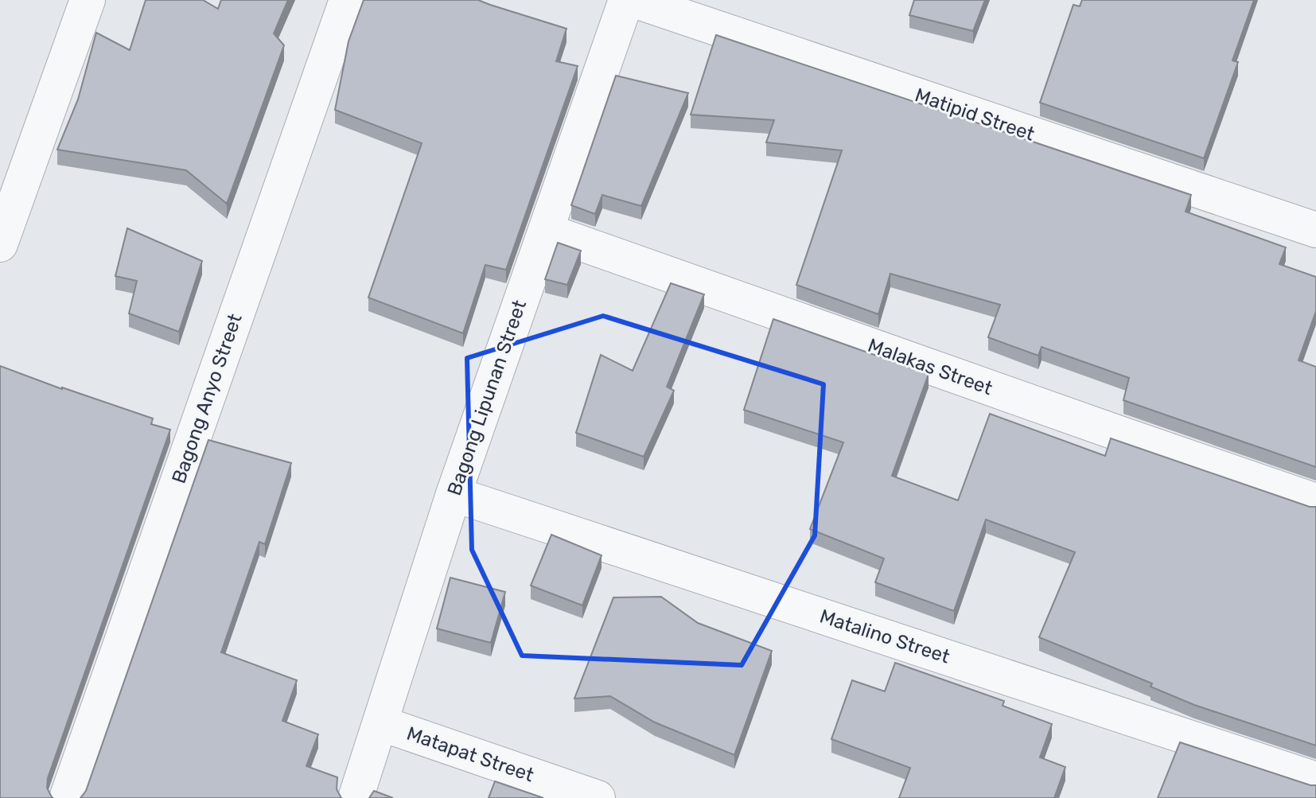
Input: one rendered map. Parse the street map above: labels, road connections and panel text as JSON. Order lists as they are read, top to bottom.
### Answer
{
  "streets": {
    "street": [
      "Matipid Street",
      "Malakas Street",
      "Bagong Lipunan Street",
      "Bagong Anyo Street",
      "Matalino Street",
      "Matapat Street"
    ]
  },
  "crossings": [
    ["Malakas Street", "Bagong Lipunan Street"],
    ["Bagong Lipunan Street", "Matalino Street"],
    ["Bagong Lipunan Street", "Matapat Street"]
  ]
}
